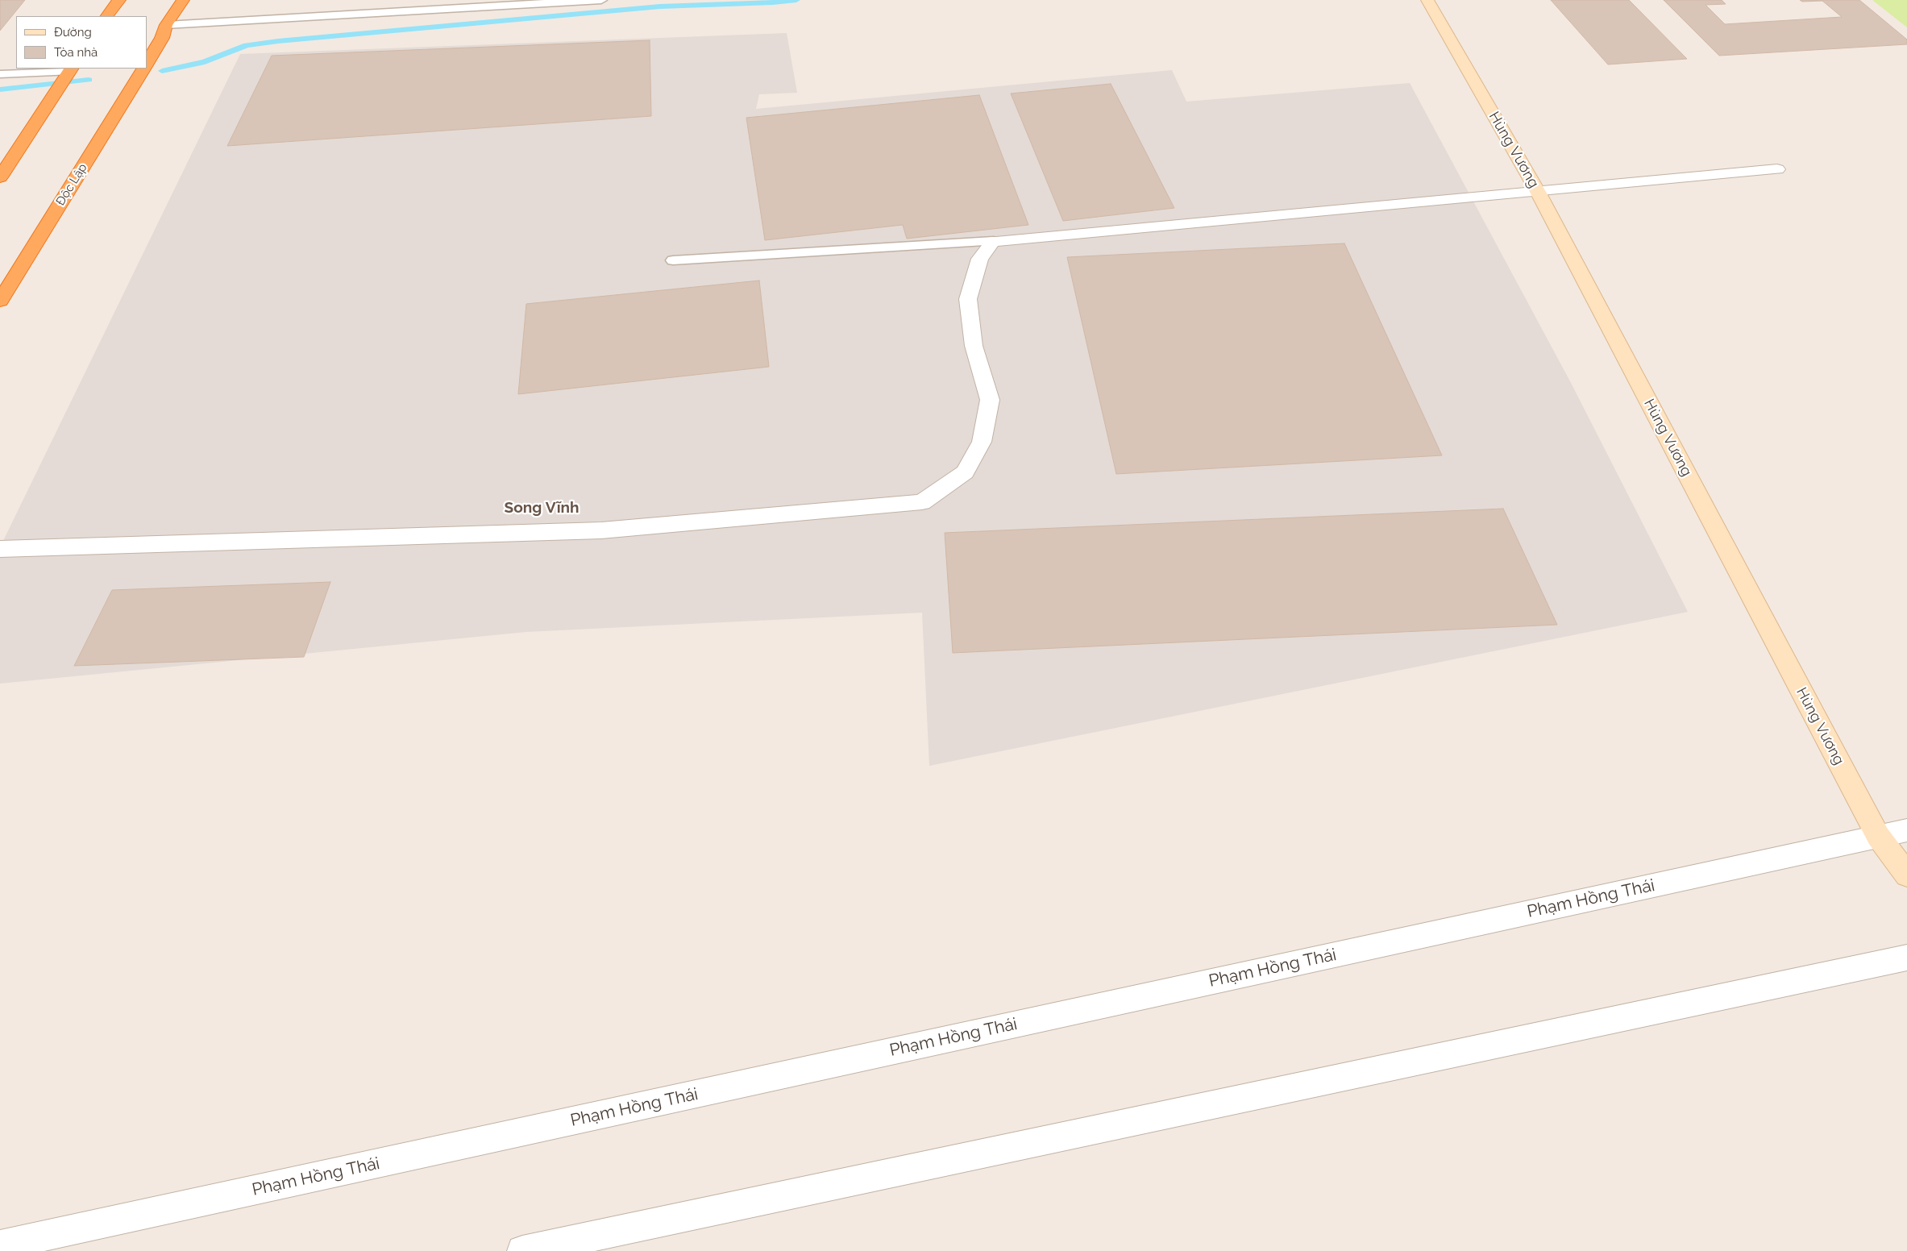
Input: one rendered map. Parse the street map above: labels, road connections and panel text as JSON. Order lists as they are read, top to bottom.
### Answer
{
  "streets": {
    "highway": ["Độc Lập"],
    "street": ["Hùng Vương", "Phạm Hồng Thái"]
  },
  "crossings": [
    ["Hùng Vương", "Phạm Hồng Thái"]
  ],
  "districts": ["Song Vĩnh"],
  "legend": ["Đường", "Tòa nhà"]
}
